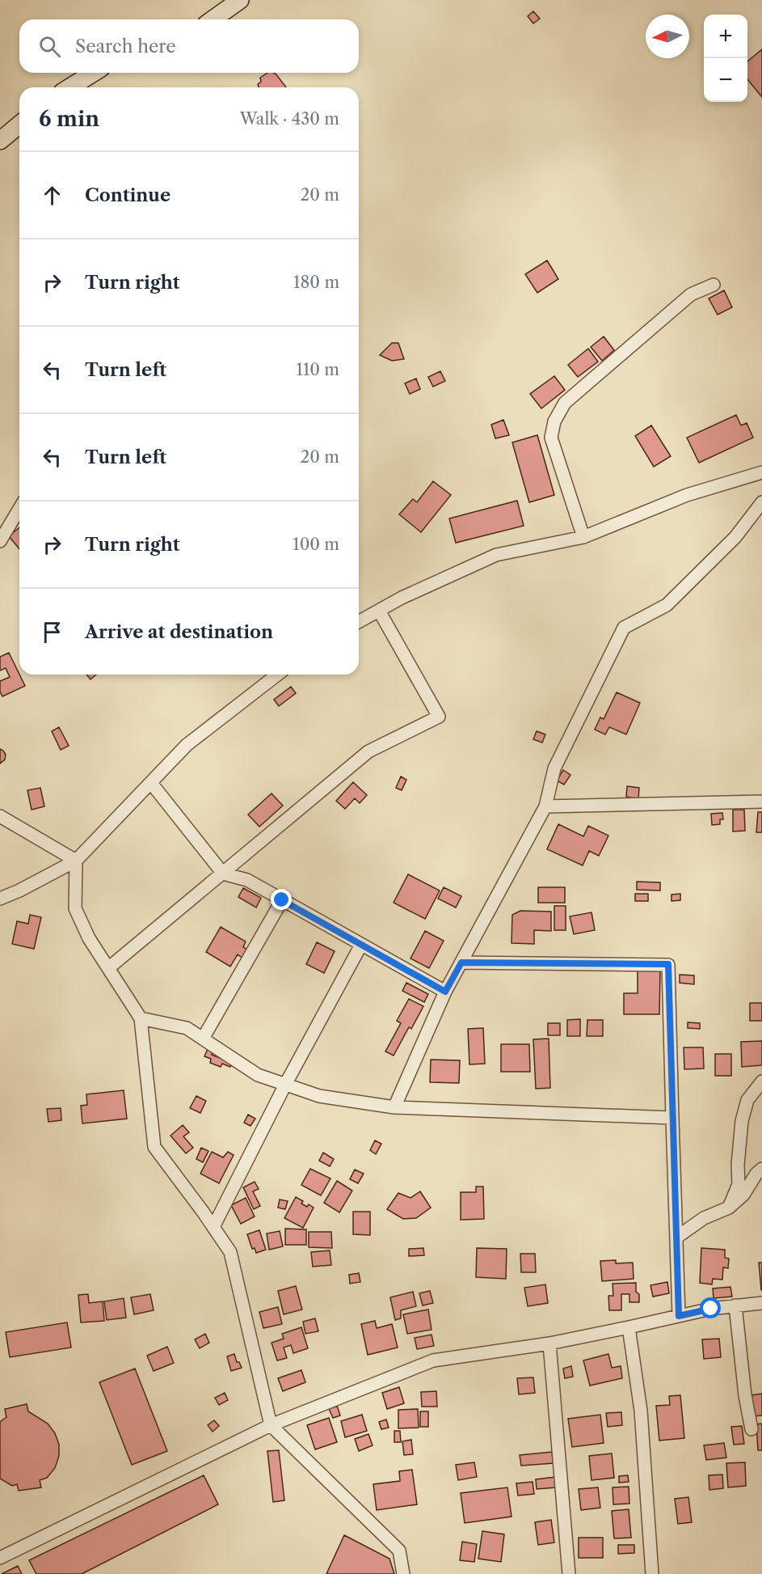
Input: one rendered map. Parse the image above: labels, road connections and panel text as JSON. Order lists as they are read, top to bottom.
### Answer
{
  "north": "left",
  "page": {
    "map_buttons": ["+", "−"],
    "search": "Search here",
    "heading": ["6 min", "Walk · 430 m"],
    "list": [
      ["Continue", "20 m"],
      ["Turn right", "180 m"],
      ["Turn left", "110 m"],
      ["Turn left", "20 m"],
      ["Turn right", "100 m"],
      "Arrive at destination"
    ]
  }
}
